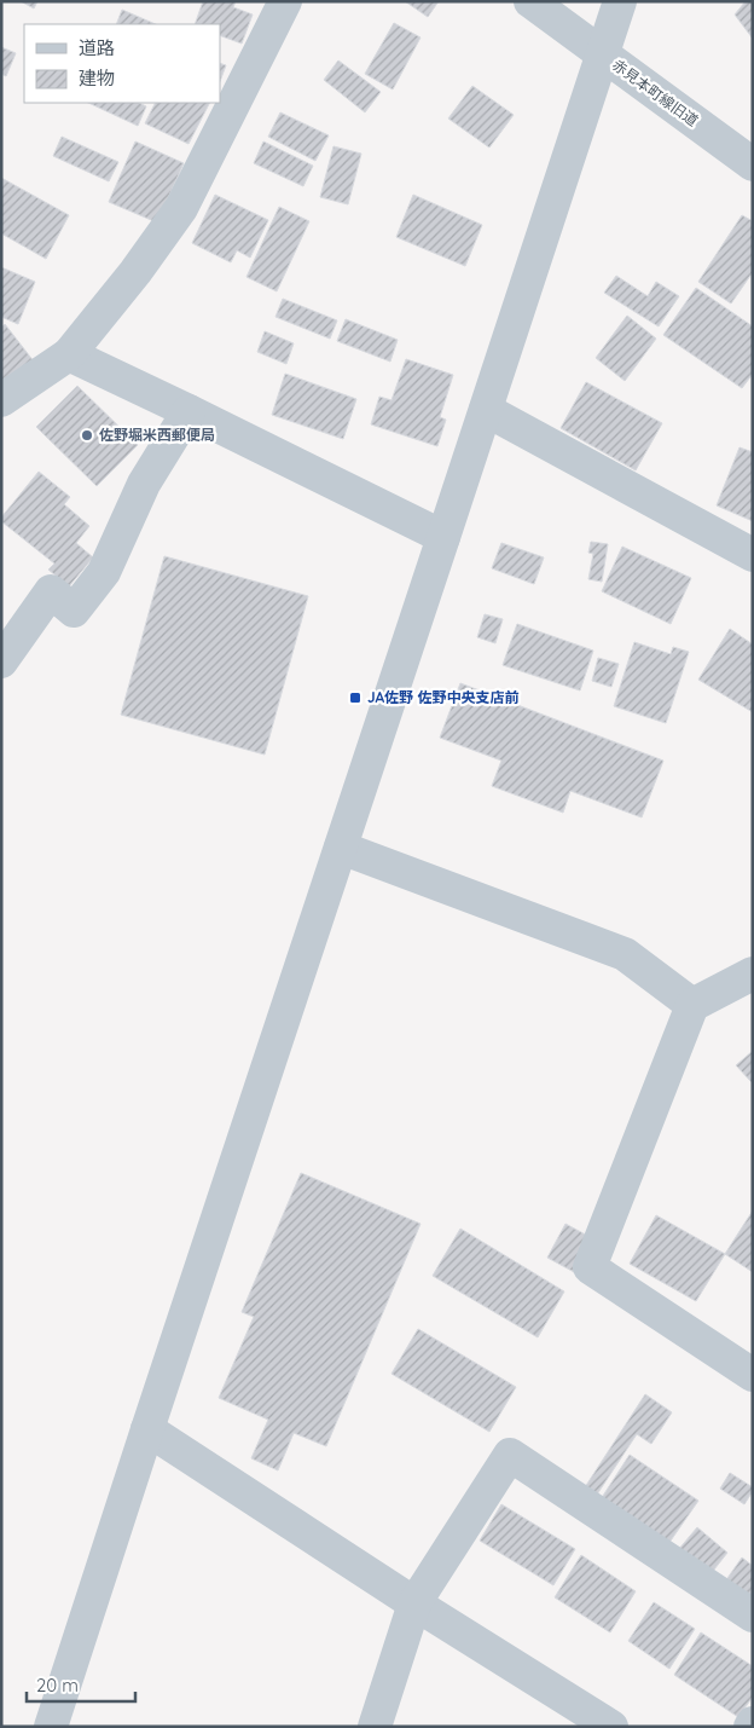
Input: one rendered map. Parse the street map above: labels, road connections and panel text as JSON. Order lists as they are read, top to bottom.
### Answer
{
  "streets": {
    "street": ["赤見本町線旧道"]
  },
  "places": {
    "other": ["佐野堀米西郵便局"],
    "transit": ["JA佐野 佐野中央支店前"]
  },
  "legend": ["道路", "建物"],
  "scale_bar": "20 m"
}
